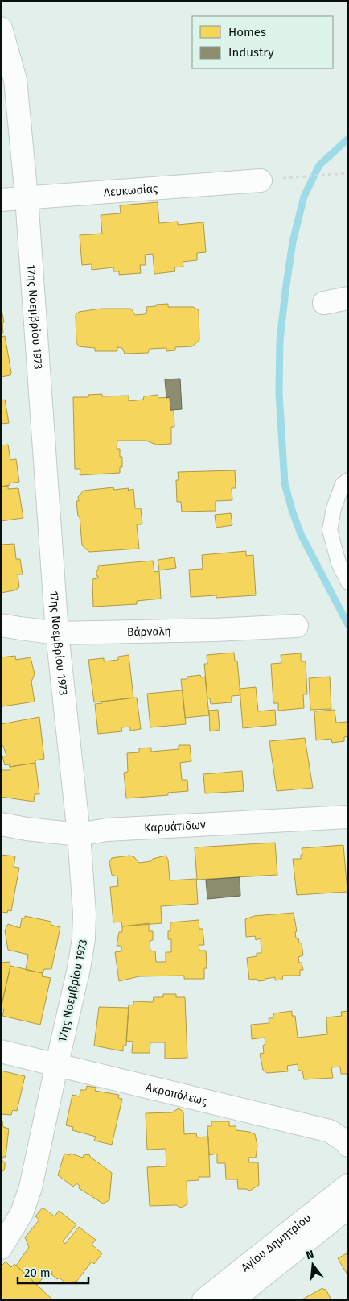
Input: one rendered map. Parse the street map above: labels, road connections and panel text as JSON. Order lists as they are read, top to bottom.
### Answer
{
  "streets": {
    "street": [
      "Λευκωσίας",
      "17ης Νοεμβρίου 1973",
      "Βάρναλη",
      "Καρυάτιδων",
      "Ακροπόλεως",
      "Αγίου Δημητρίου"
    ]
  },
  "crossings": [
    ["Λευκωσίας", "17ης Νοεμβρίου 1973"],
    ["17ης Νοεμβρίου 1973", "Βάρναλη"],
    ["17ης Νοεμβρίου 1973", "Καρυάτιδων"],
    ["17ης Νοεμβρίου 1973", "Ακροπόλεως"]
  ],
  "legend": ["Homes", "Industry"],
  "scale_bar": "20 m",
  "north": "top"
}
